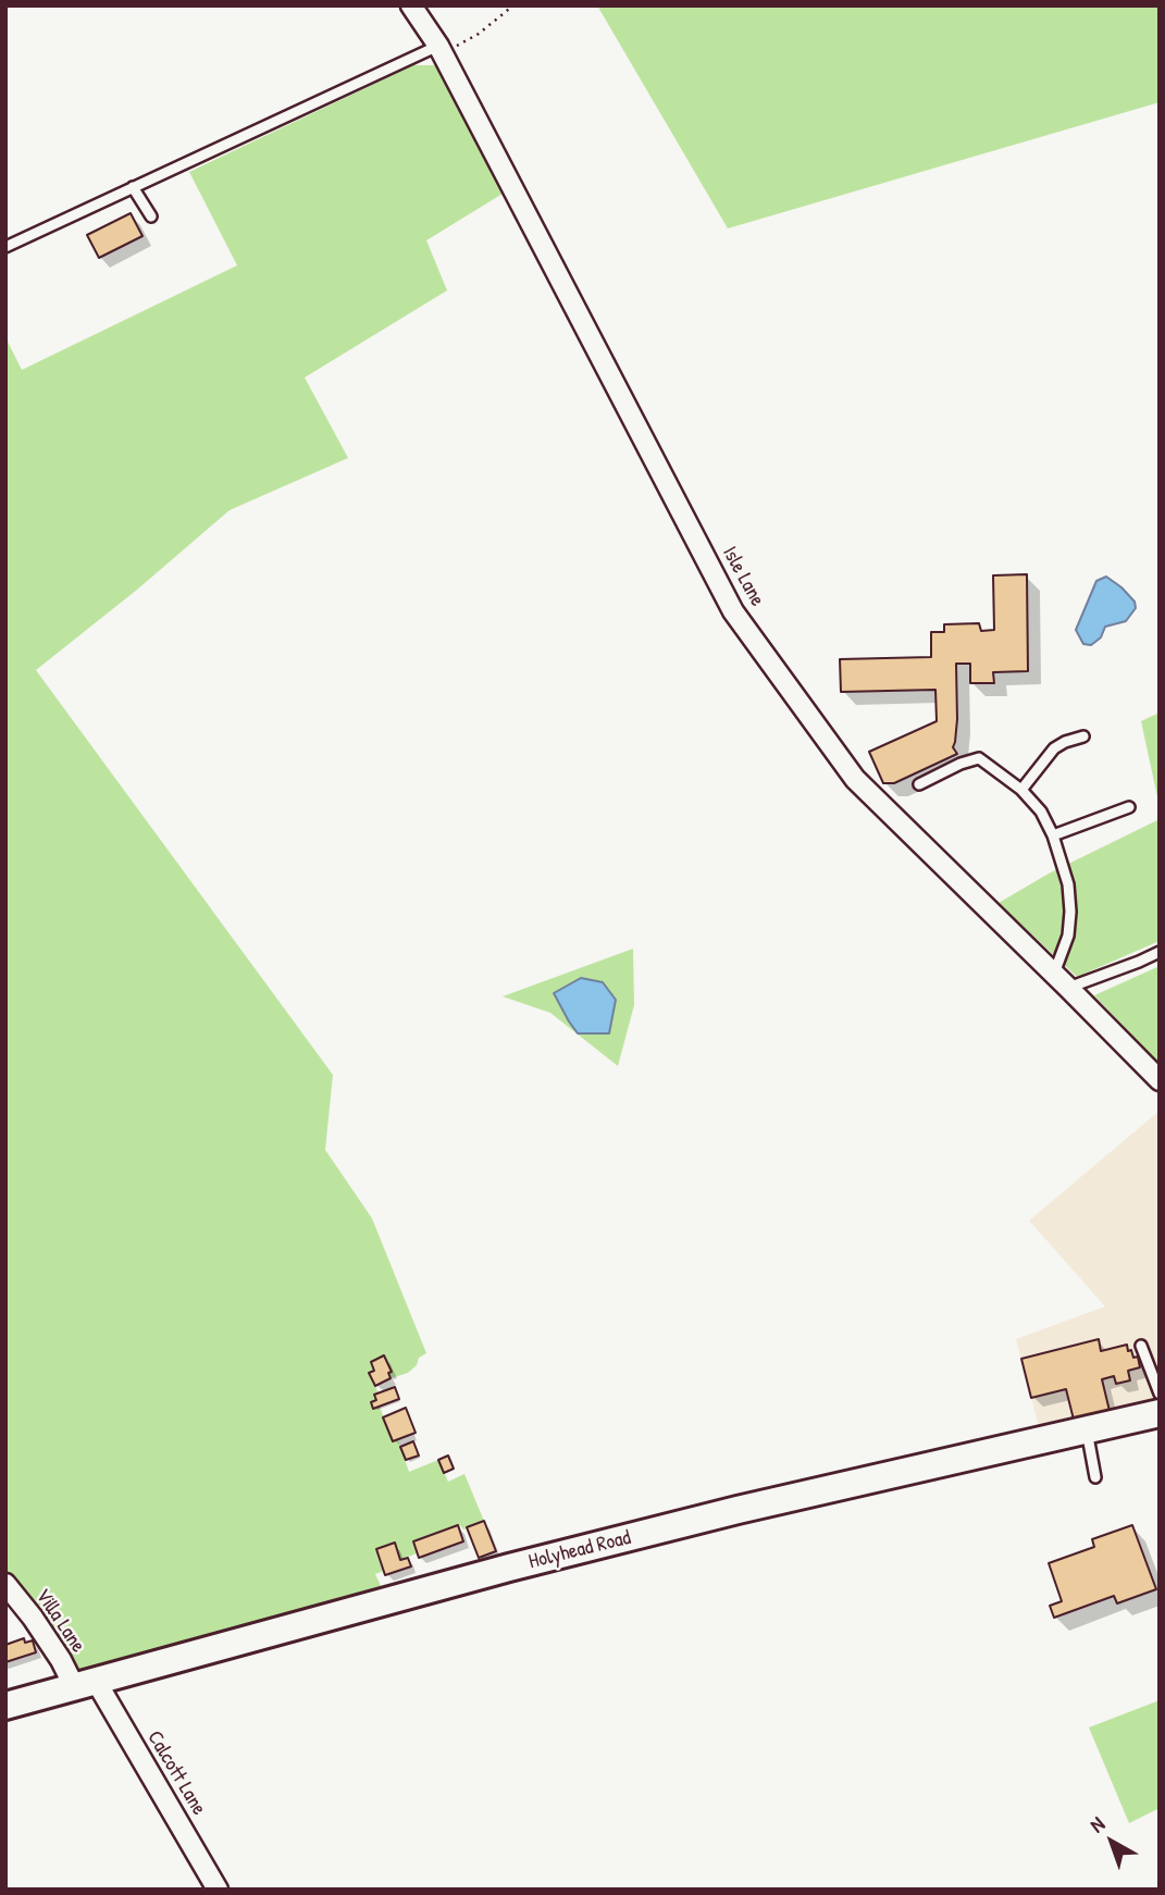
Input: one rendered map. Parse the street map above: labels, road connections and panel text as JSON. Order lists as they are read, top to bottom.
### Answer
{
  "streets": {
    "main road": ["Holyhead Road"],
    "street": ["Isle Lane", "Villa Lane", "Calcott Lane"]
  },
  "crossings": [
    ["Holyhead Road", "Villa Lane"],
    ["Holyhead Road", "Calcott Lane"],
    ["Villa Lane", "Calcott Lane"]
  ],
  "north": "top left"
}
